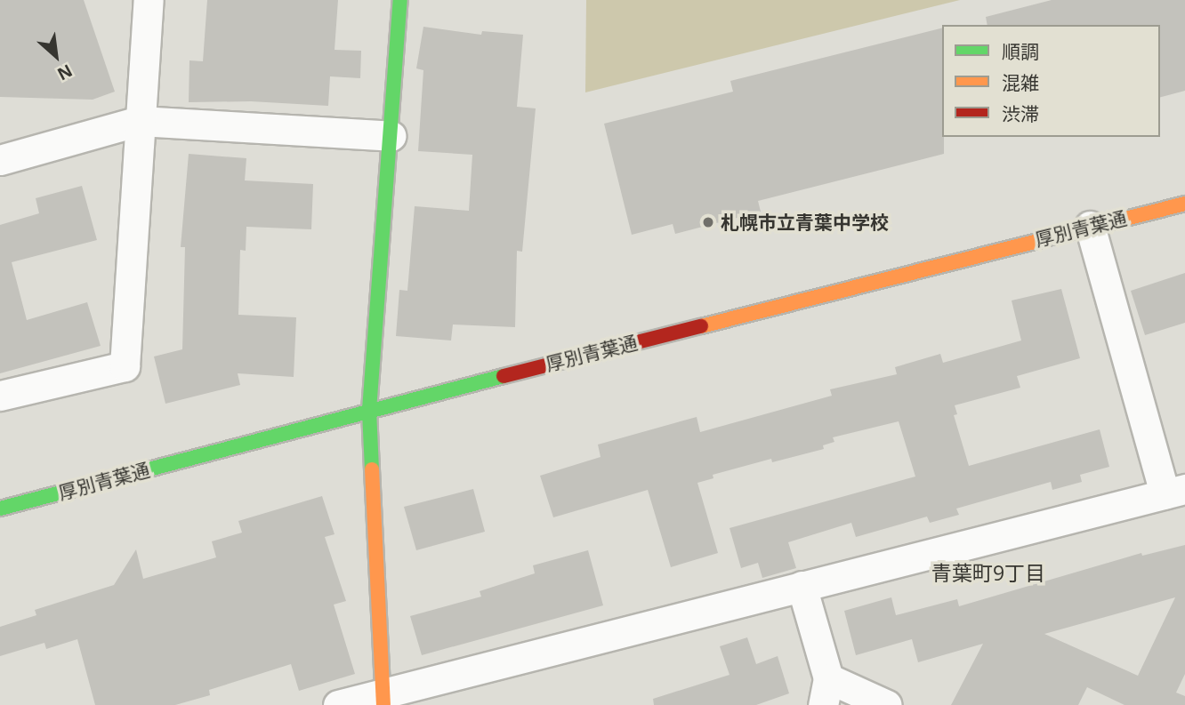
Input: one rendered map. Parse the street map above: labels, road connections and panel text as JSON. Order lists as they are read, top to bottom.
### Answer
{
  "streets": {
    "street": ["厚別青葉通"]
  },
  "districts": ["青葉町9丁目"],
  "places": ["札幌市立青葉中学校"],
  "legend": ["順調", "混雑", "渋滞"],
  "north": "bottom right"
}
